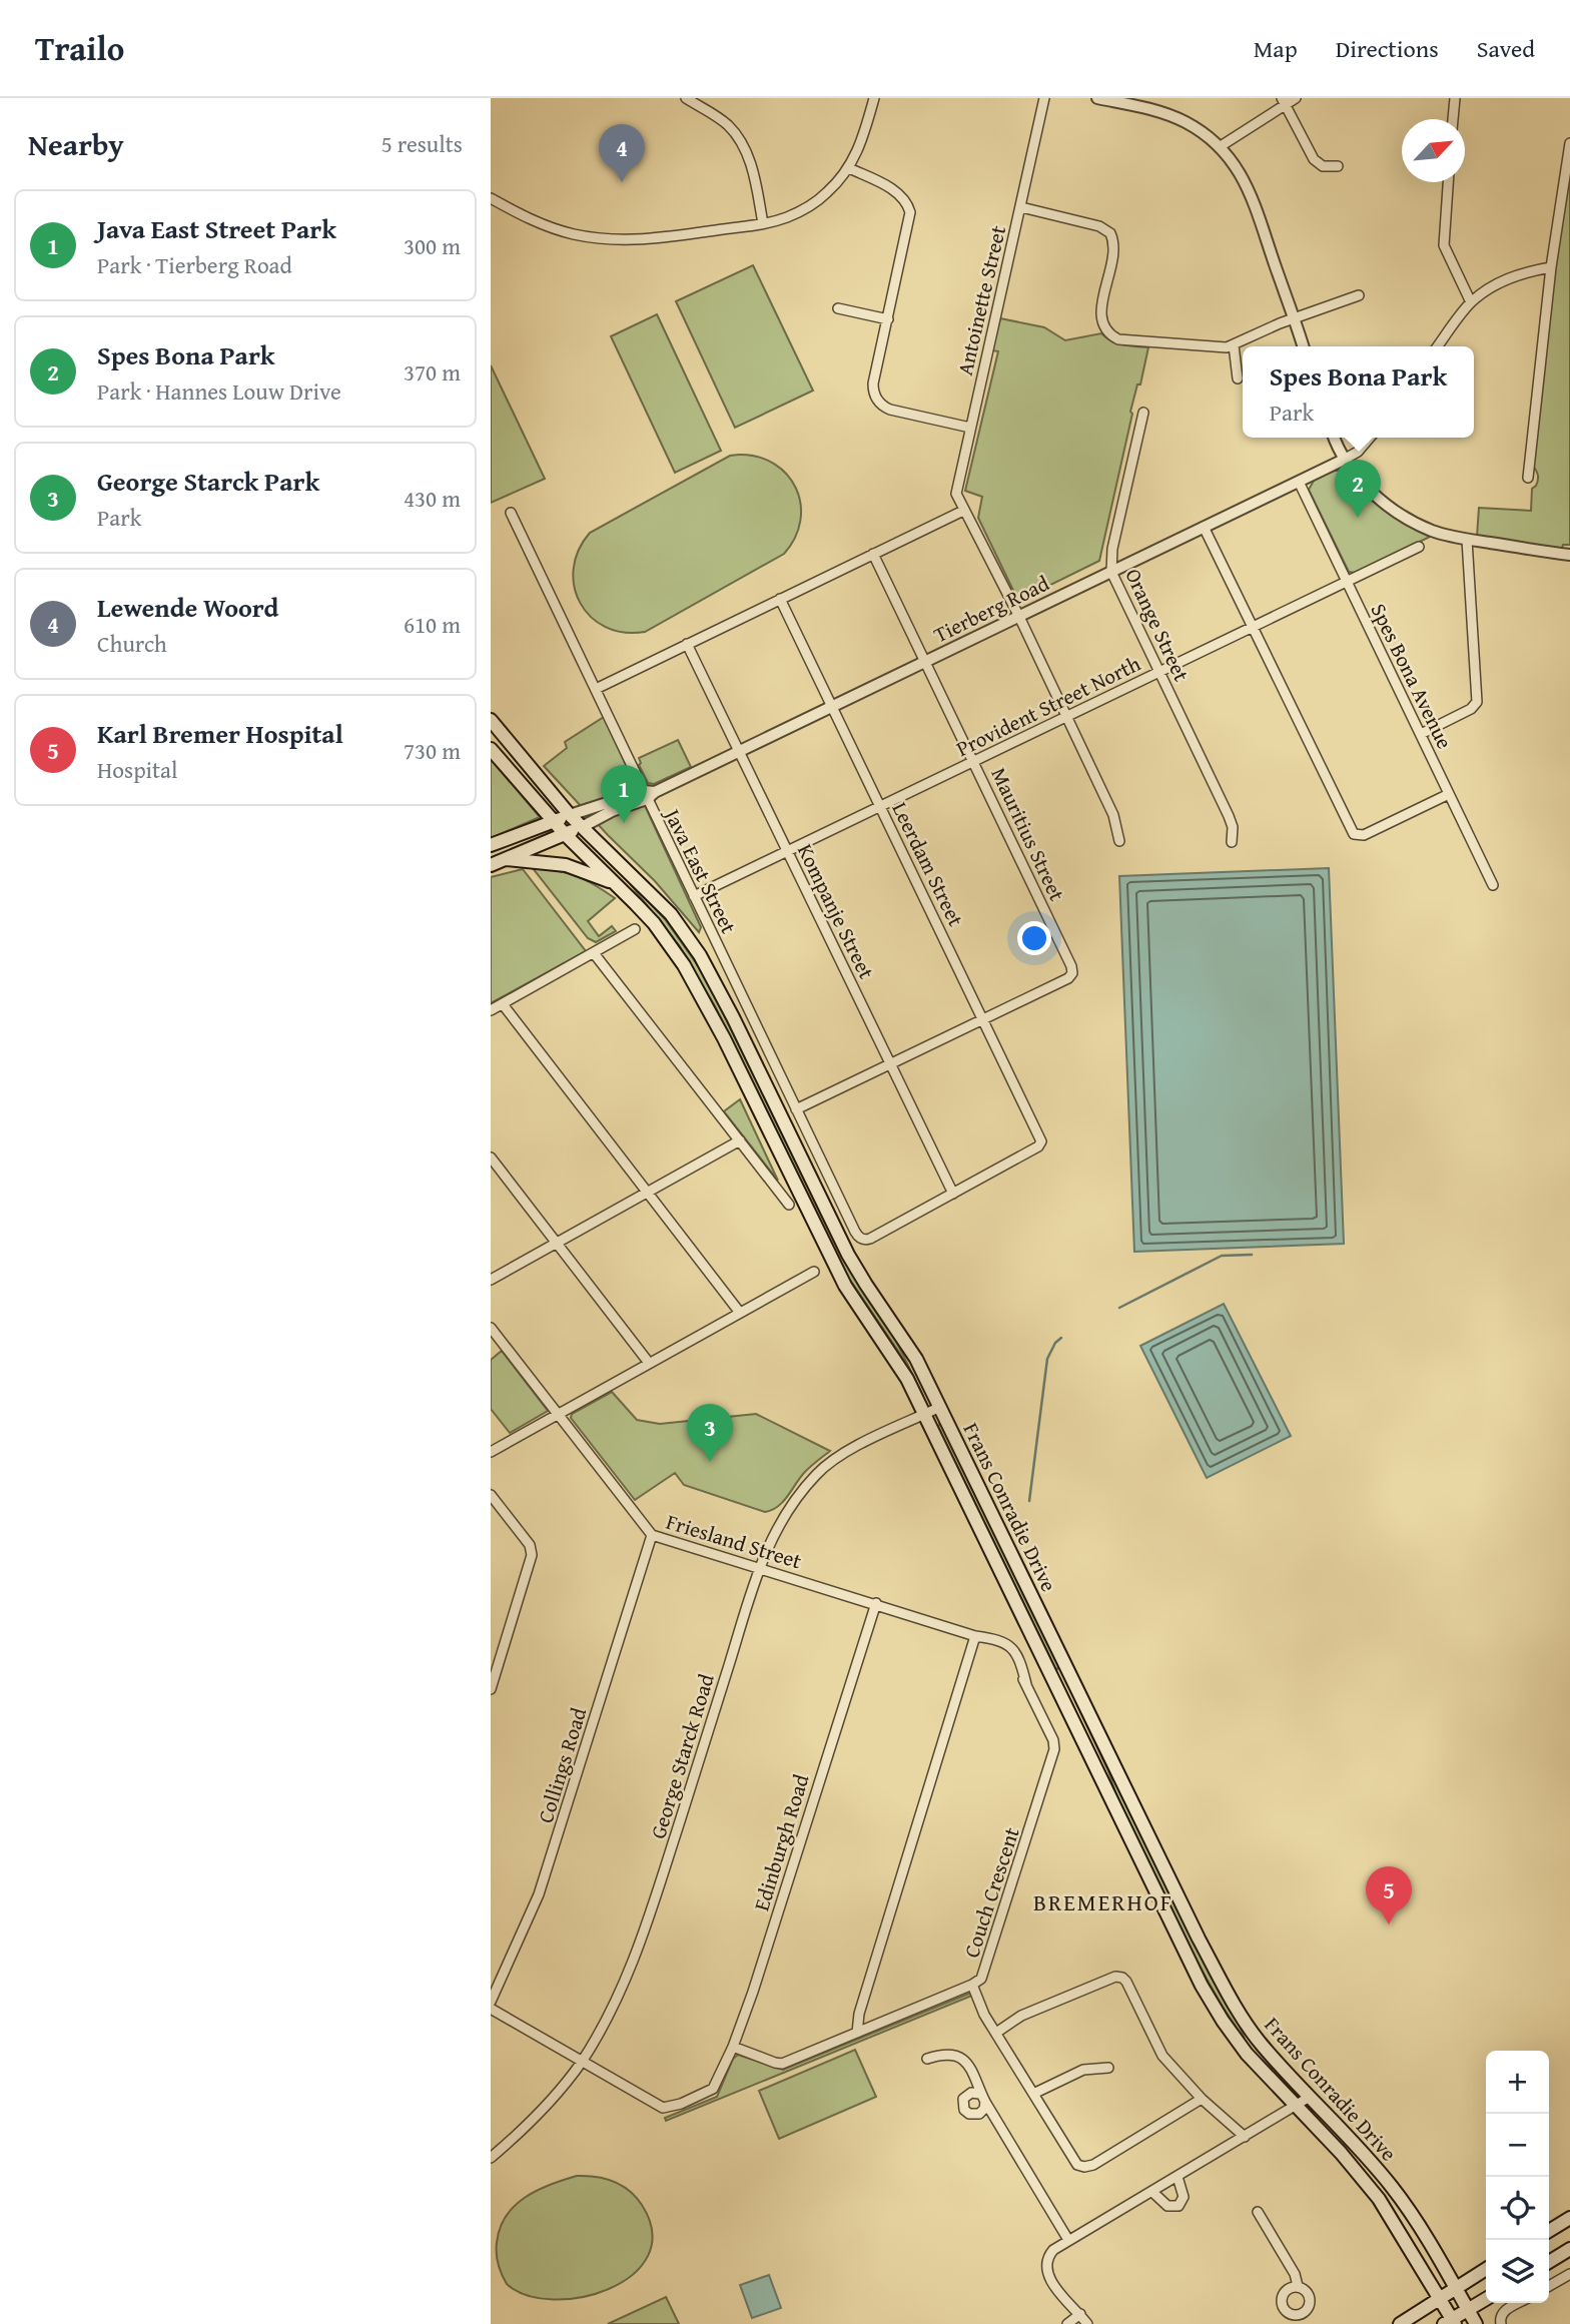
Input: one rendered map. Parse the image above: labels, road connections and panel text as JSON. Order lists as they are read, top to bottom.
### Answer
{
  "streets": {
    "main road": ["Tierberg Road", "Frans Conradie Drive"],
    "street": [
      "Antoinette Street",
      "Orange Street",
      "Spes Bona Avenue",
      "Provident Street North",
      "Mauritius Street",
      "Leerdam Street",
      "Java East Street",
      "Kompanje Street",
      "Friesland Street",
      "George Starck Road",
      "Collings Road",
      "Edinburgh Road",
      "Couch Crescent"
    ]
  },
  "crossings": [
    ["Tierberg Road", "Orange Street"],
    ["Tierberg Road", "Spes Bona Avenue"],
    ["Tierberg Road", "Mauritius Street"],
    ["Tierberg Road", "Leerdam Street"],
    ["Tierberg Road", "Java East Street"],
    ["Tierberg Road", "Kompanje Street"],
    ["Tierberg Road", "Frans Conradie Drive"],
    ["Orange Street", "Provident Street North"],
    ["Spes Bona Avenue", "Provident Street North"],
    ["Provident Street North", "Mauritius Street"],
    ["Provident Street North", "Leerdam Street"],
    ["Provident Street North", "Java East Street"],
    ["Provident Street North", "Kompanje Street"],
    ["Mauritius Street", "Leerdam Street"],
    ["Leerdam Street", "Java East Street"],
    ["Leerdam Street", "Kompanje Street"],
    ["Java East Street", "Kompanje Street"],
    ["Frans Conradie Drive", "George Starck Road"],
    ["Friesland Street", "George Starck Road"],
    ["Friesland Street", "Collings Road"],
    ["Friesland Street", "Edinburgh Road"],
    ["Friesland Street", "Couch Crescent"],
    ["George Starck Road", "Edinburgh Road"],
    ["Edinburgh Road", "Couch Crescent"]
  ],
  "districts": ["BREMERHOF"],
  "north": "top right",
  "page": {
    "header": "Trailo",
    "nav": ["Map", "Directions", "Saved"],
    "heading": ["Nearby", "5 results"],
    "pins": [
      "4",
      "2",
      "1",
      "3",
      "5"
    ],
    "list": [
      {
        "mark": "1",
        "name": "Java East Street Park",
        "note": "Park · Tierberg Road",
        "value": "300 m"
      },
      {
        "mark": "2",
        "name": "Spes Bona Park",
        "note": "Park · Hannes Louw Drive",
        "value": "370 m"
      },
      {
        "mark": "3",
        "name": "George Starck Park",
        "note": "Park",
        "value": "430 m"
      },
      {
        "mark": "4",
        "name": "Lewende Woord",
        "note": "Church",
        "value": "610 m"
      },
      {
        "mark": "5",
        "name": "Karl Bremer Hospital",
        "note": "Hospital",
        "value": "730 m"
      }
    ],
    "popup": ["Spes Bona Park", "Park"],
    "map_buttons": ["+", "−"]
  }
}
